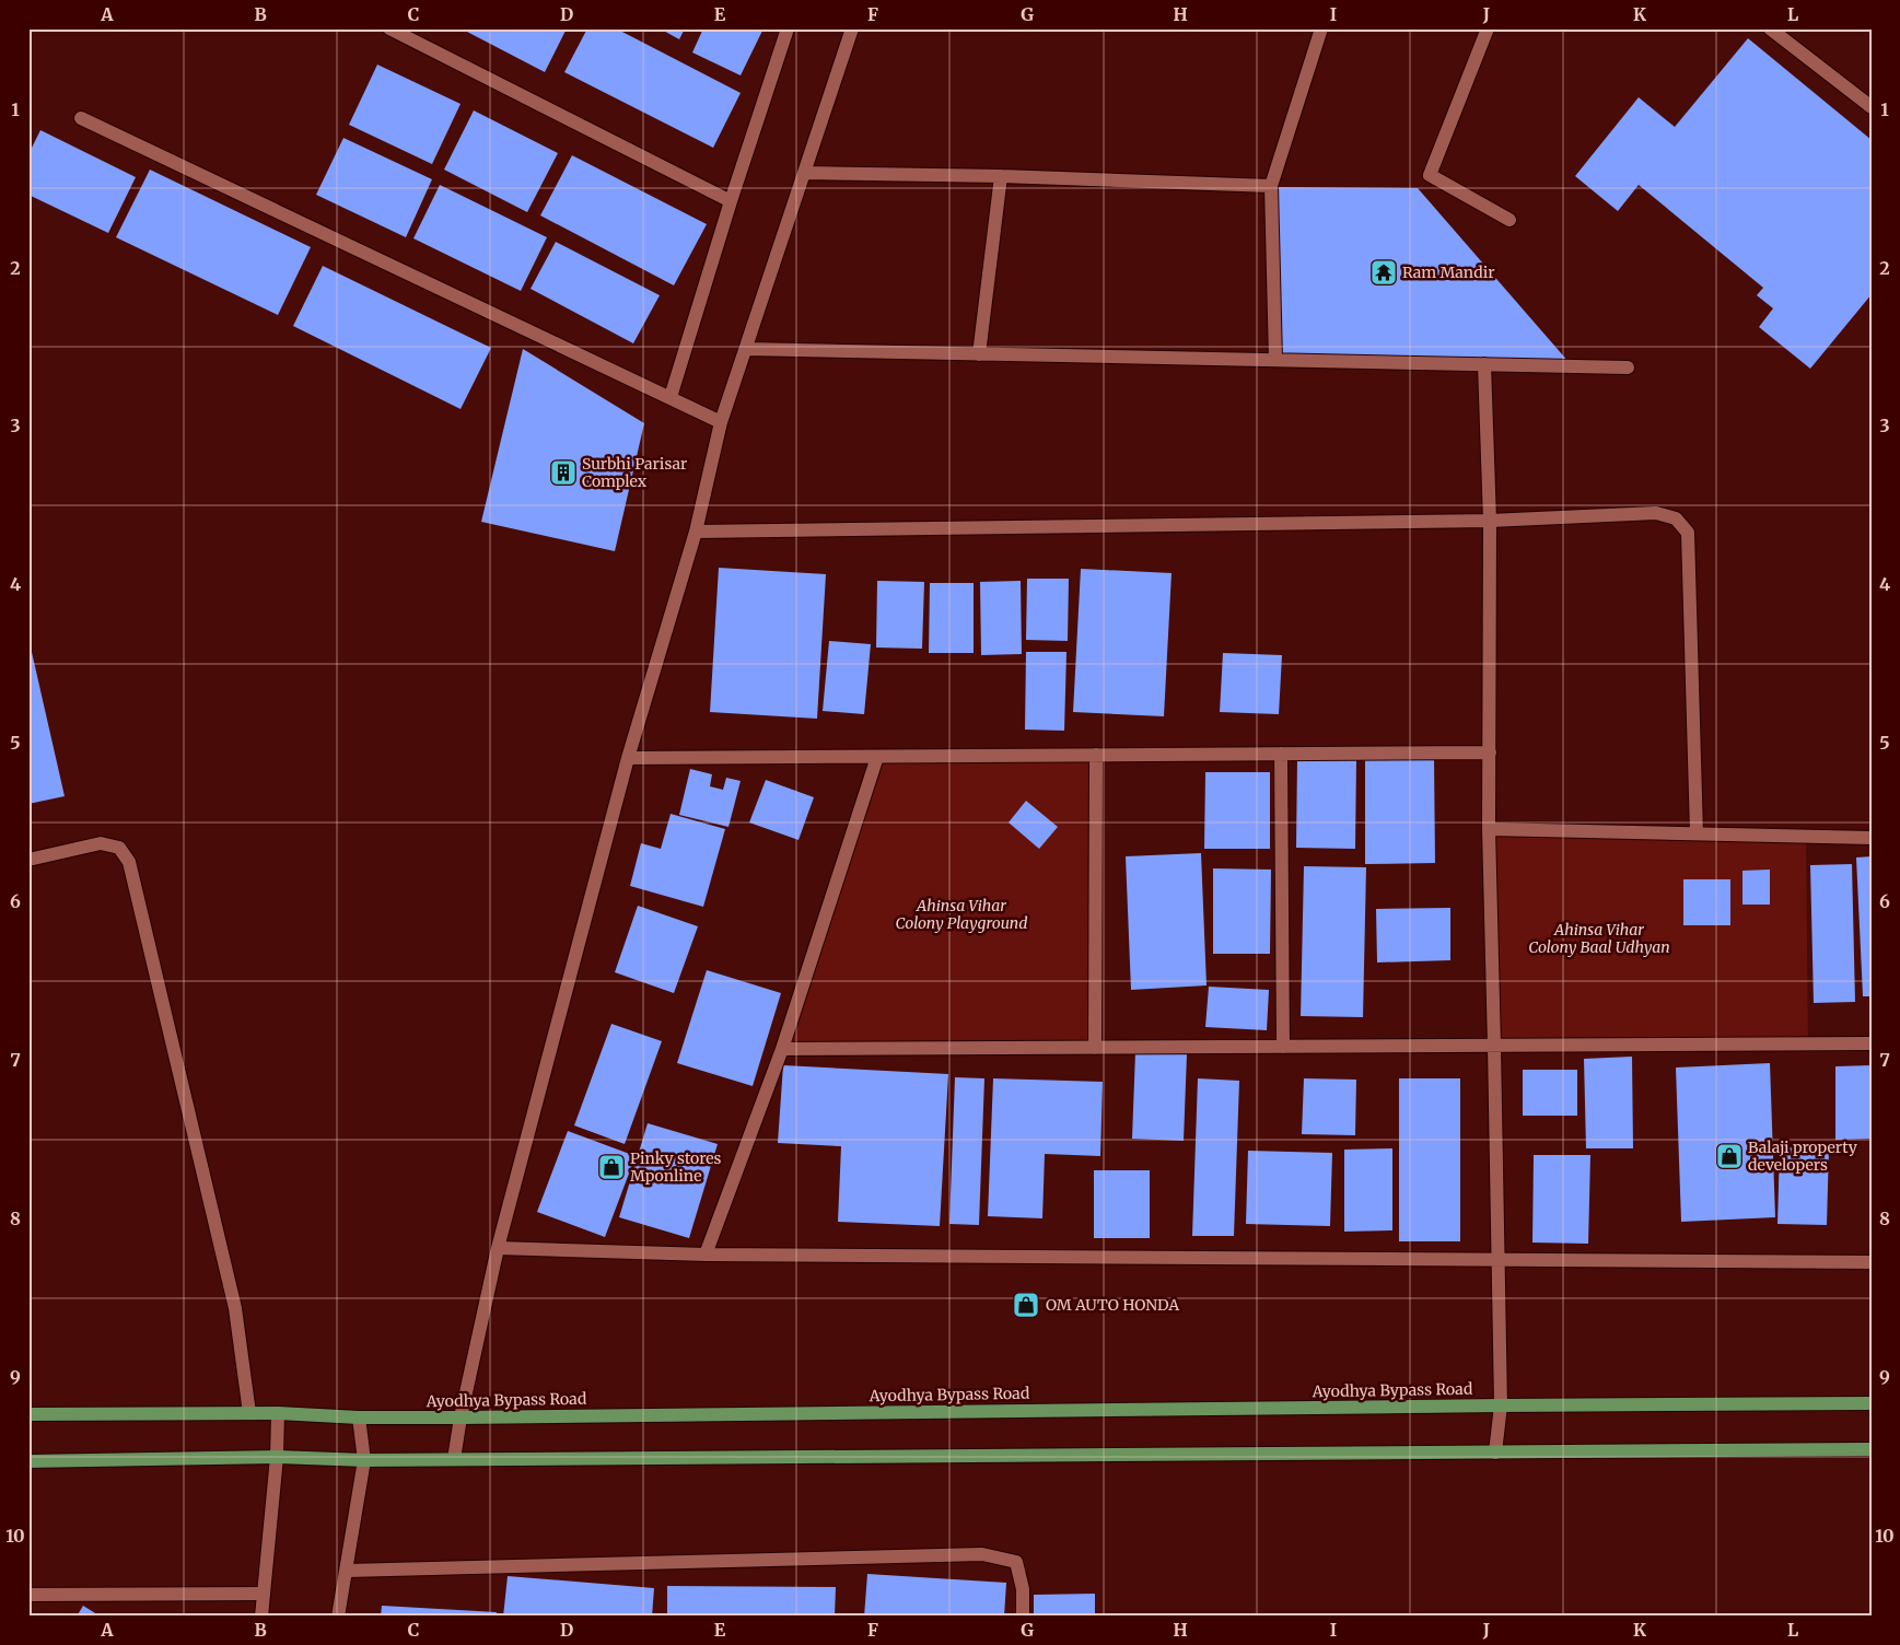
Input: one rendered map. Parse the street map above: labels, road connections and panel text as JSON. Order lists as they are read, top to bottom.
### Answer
{
  "streets": {
    "main road": ["Ayodhya Bypass Road"]
  },
  "parks": ["Ahinsa Vihar Colony Playground", "Ahinsa Vihar Colony Baal Udhyan"],
  "places": {
    "temple": ["Ram Mandir"],
    "building": ["Surbhi Parisar Complex"],
    "shop": ["Balaji property developers", "Pinky stores Mponline", "OM AUTO HONDA"]
  },
  "grid": {
    "columns": [
      "A",
      "B",
      "C",
      "D",
      "E",
      "F",
      "G",
      "H",
      "I",
      "J",
      "K",
      "L"
    ],
    "rows": [
      "1",
      "2",
      "3",
      "4",
      "5",
      "6",
      "7",
      "8",
      "9",
      "10"
    ]
  }
}
